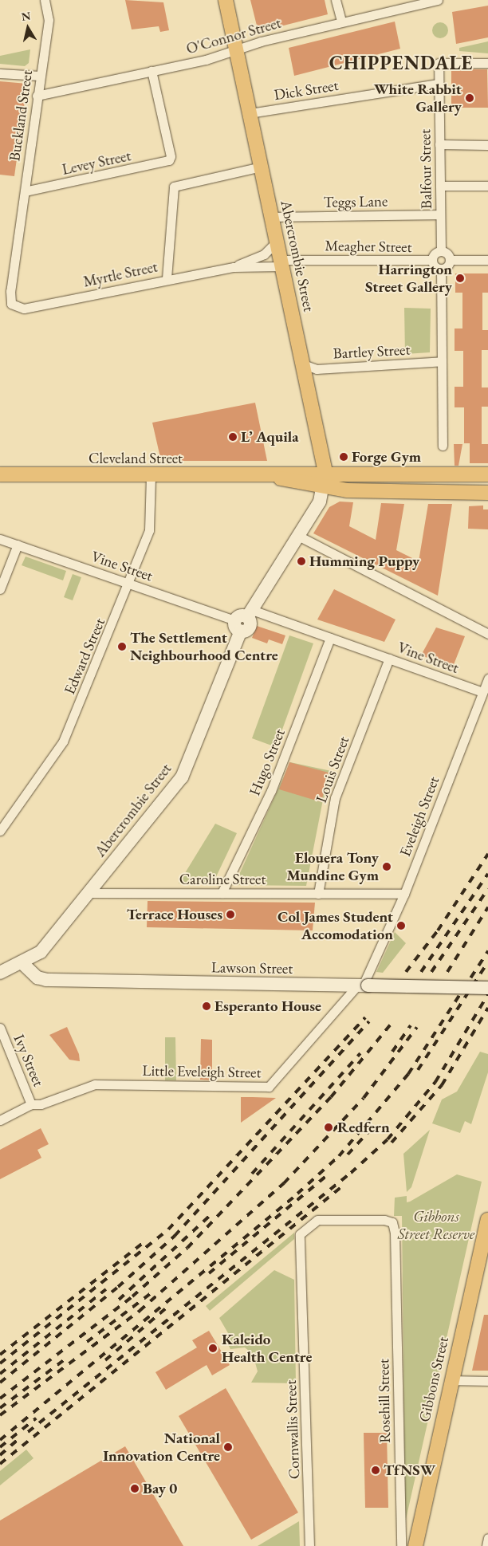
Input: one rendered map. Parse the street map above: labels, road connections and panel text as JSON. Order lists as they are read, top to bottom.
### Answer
{
  "streets": {
    "main road": ["Abercrombie Street", "Cleveland Street", "Gibbons Street"],
    "street": [
      "O'Connor Street",
      "Dick Street",
      "Buckland Street",
      "Levey Street",
      "Balfour Street",
      "Teggs Lane",
      "Meagher Street",
      "Myrtle Street",
      "Bartley Street",
      "Vine Street",
      "Edward Street",
      "Hugo Street",
      "Louis Street",
      "Eveleigh Street",
      "Caroline Street",
      "Lawson Street",
      "Ivy Street",
      "Little Eveleigh Street",
      "Rosehill Street",
      "Cornwallis Street"
    ]
  },
  "crossings": [
    ["O'Connor Street", "Buckland Street"],
    ["O'Connor Street", "Levey Street"],
    ["O'Connor Street", "Abercrombie Street"],
    ["Dick Street", "Balfour Street"],
    ["Dick Street", "Abercrombie Street"],
    ["Buckland Street", "Levey Street"],
    ["Buckland Street", "Myrtle Street"],
    ["Balfour Street", "Teggs Lane"],
    ["Balfour Street", "Meagher Street"],
    ["Teggs Lane", "Abercrombie Street"],
    ["Meagher Street", "Abercrombie Street"],
    ["Meagher Street", "Myrtle Street"],
    ["Abercrombie Street", "Myrtle Street"],
    ["Abercrombie Street", "Bartley Street"],
    ["Abercrombie Street", "Cleveland Street"],
    ["Abercrombie Street", "Vine Street"],
    ["Abercrombie Street", "Caroline Street"],
    ["Abercrombie Street", "Lawson Street"],
    ["Cleveland Street", "Edward Street"],
    ["Vine Street", "Edward Street"],
    ["Vine Street", "Hugo Street"],
    ["Vine Street", "Louis Street"],
    ["Vine Street", "Eveleigh Street"],
    ["Hugo Street", "Caroline Street"],
    ["Louis Street", "Caroline Street"],
    ["Eveleigh Street", "Caroline Street"],
    ["Eveleigh Street", "Lawson Street"],
    ["Eveleigh Street", "Little Eveleigh Street"],
    ["Lawson Street", "Little Eveleigh Street"],
    ["Ivy Street", "Little Eveleigh Street"],
    ["Rosehill Street", "Cornwallis Street"]
  ],
  "districts": ["CHIPPENDALE"],
  "parks": ["Gibbons Street Reserve"],
  "places": [
    "White Rabbit Gallery",
    "Harrington Street Gallery",
    "L’ Aquila",
    "Forge Gym",
    "Humming Puppy",
    "The Settlement Neighbourhood Centre",
    "Elouera Tony Mundine Gym",
    "Terrace Houses",
    "Col James Student Accomodation",
    "Esperanto House",
    "Redfern",
    "Kaleido Health Centre",
    "National Innovation Centre",
    "TfNSW",
    "Bay 0"
  ],
  "north": "top"
}
